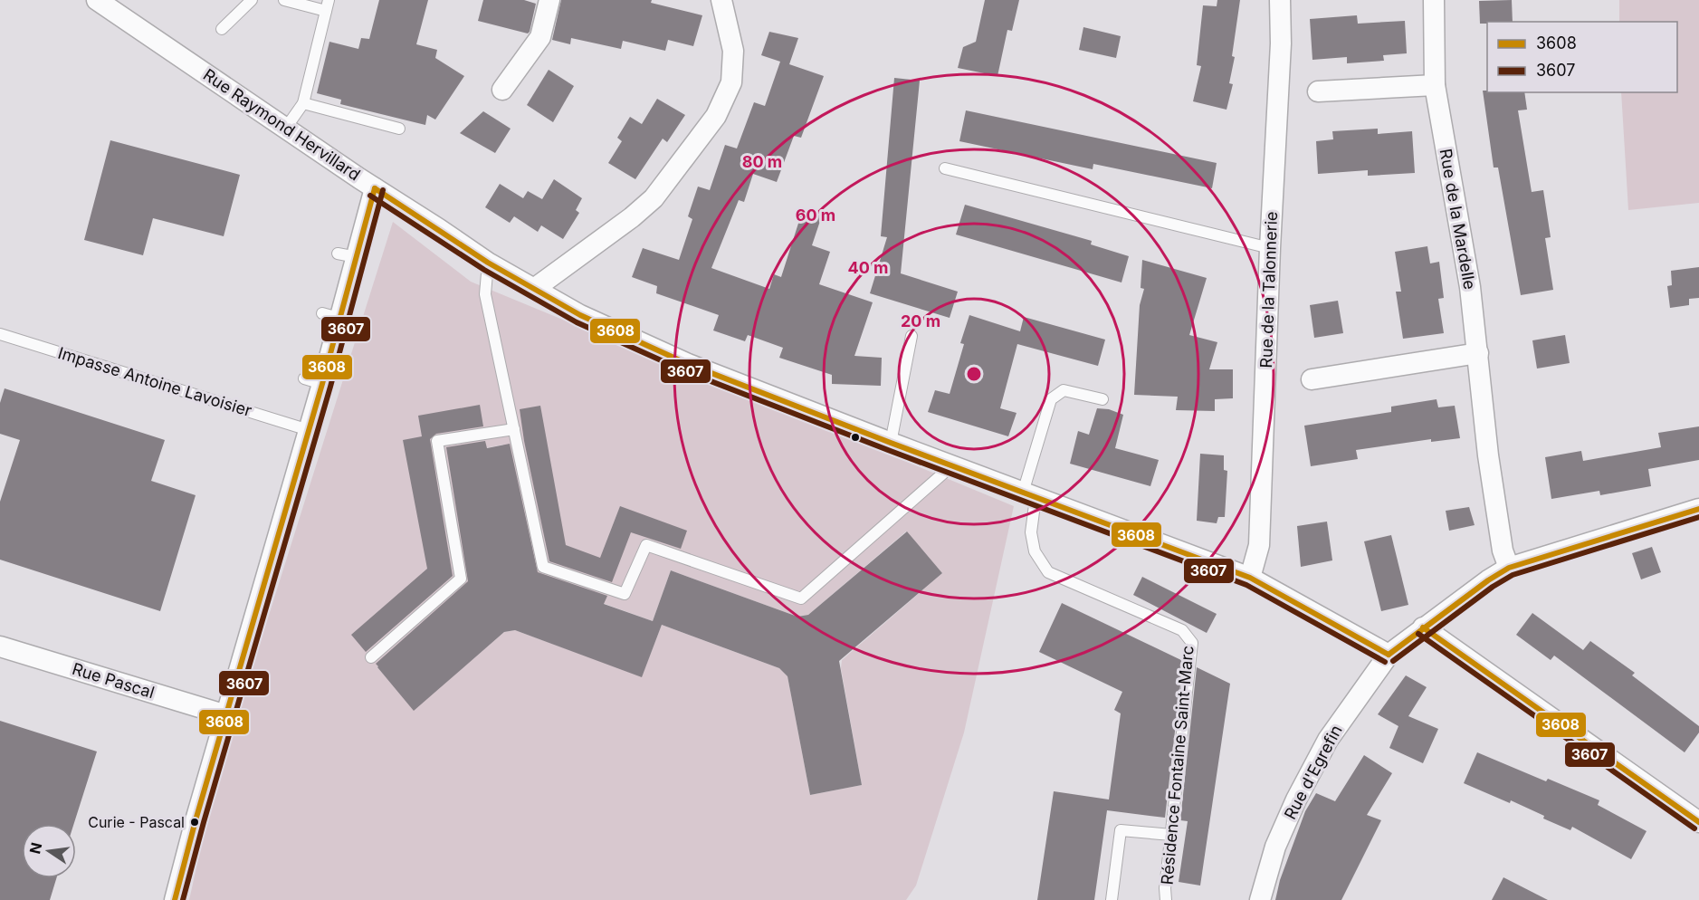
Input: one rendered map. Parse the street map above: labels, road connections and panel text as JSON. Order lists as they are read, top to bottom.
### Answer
{
  "streets": {
    "street": [
      "Rue Raymond Hervillard",
      "Rue de la Mardelle",
      "Rue de la Talonnerie",
      "Rue Pascal",
      "Rue d'Egrefin"
    ],
    "lane": ["Impasse Antoine Lavoisier", "Résidence Fontaine Saint-Marc"]
  },
  "crossings": [
    ["Rue Raymond Hervillard", "Rue de la Talonnerie"],
    ["Rue Raymond Hervillard", "Résidence Fontaine Saint-Marc"],
    ["Rue Raymond Hervillard", "Rue d'Egrefin"],
    ["Rue de la Mardelle", "Rue d'Egrefin"]
  ],
  "places": ["Curie - Pascal"],
  "lines": ["transit line 3608", "transit line 3607"],
  "legend": ["3608", "3607"],
  "north": "left",
  "rings": [
    "80 m",
    "60 m",
    "40 m",
    "20 m"
  ]
}
